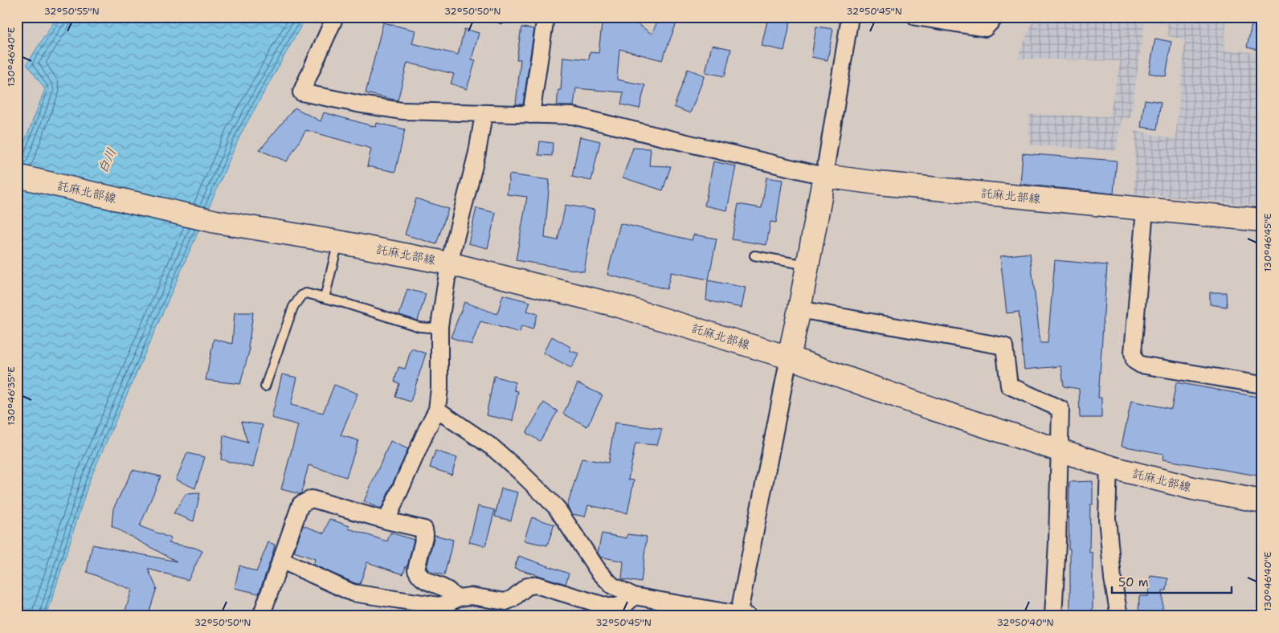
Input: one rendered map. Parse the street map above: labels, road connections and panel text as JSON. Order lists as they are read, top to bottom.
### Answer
{
  "streets": {
    "main road": ["託麻北部線"]
  },
  "water": ["白川"],
  "scale_bar": "50 m",
  "coordinates": [
    "32°50'55\"N",
    "32°50'50\"N",
    "32°50'45\"N",
    "130°46'40\"E",
    "130°46'45\"E",
    "130°46'35\"E",
    "32°50'40\"N"
  ]
}
